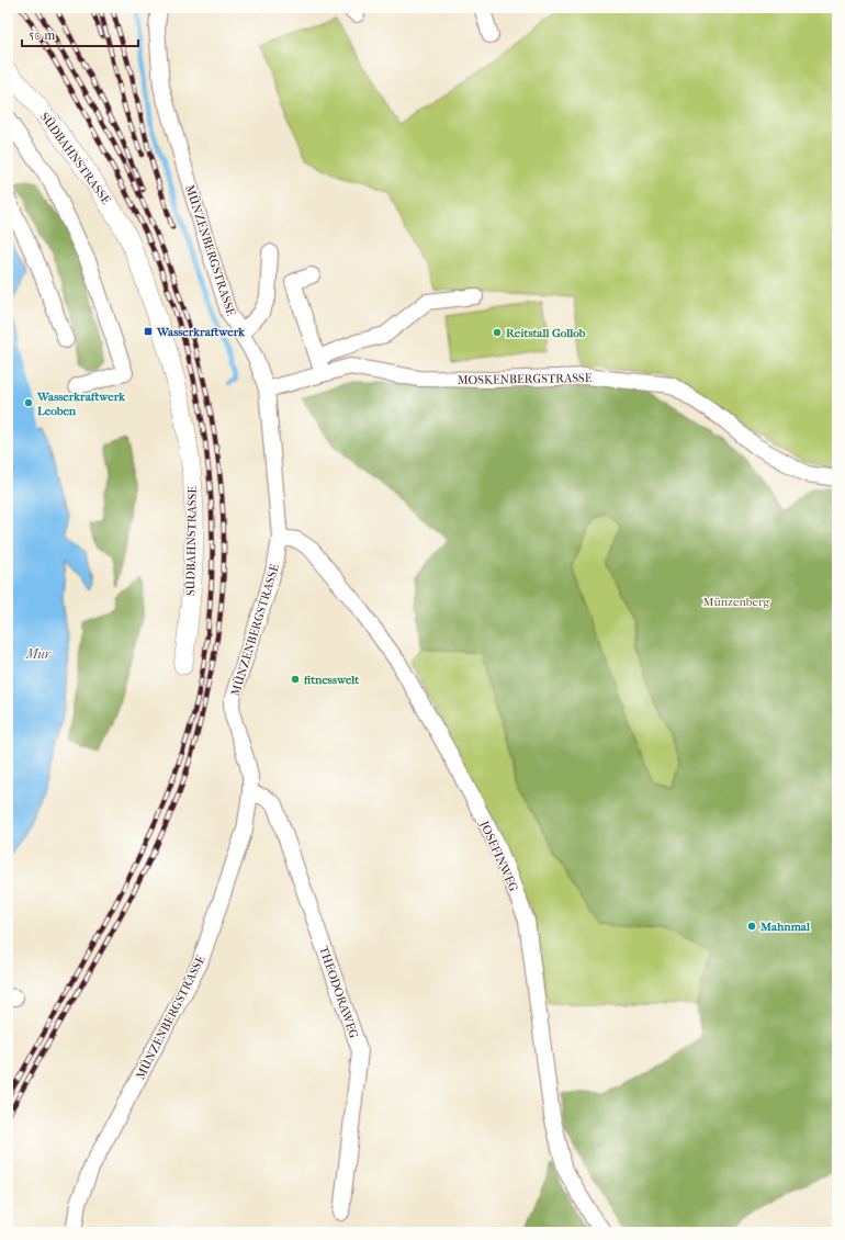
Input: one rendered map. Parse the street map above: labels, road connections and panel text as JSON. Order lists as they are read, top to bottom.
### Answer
{
  "streets": {
    "main road": ["SÜDBAHNSTRASSE"],
    "street": [
      "MÜNZENBERGSTRASSE",
      "MOSKENBERGSTRASSE",
      "JOSEFINWEG",
      "THEODORAWEG"
    ]
  },
  "crossings": [
    ["MÜNZENBERGSTRASSE", "MOSKENBERGSTRASSE"],
    ["MÜNZENBERGSTRASSE", "JOSEFINWEG"],
    ["MÜNZENBERGSTRASSE", "THEODORAWEG"]
  ],
  "water": ["Mur"],
  "parks": ["Münzenberg"],
  "places": {
    "transit": ["Wasserkraftwerk"],
    "other": [
      "Reitstall Gollob",
      "Wasserkraftwerk Leoben",
      "fitnesswelt",
      "Mahnmal"
    ]
  },
  "scale_bar": "50 m"
}
